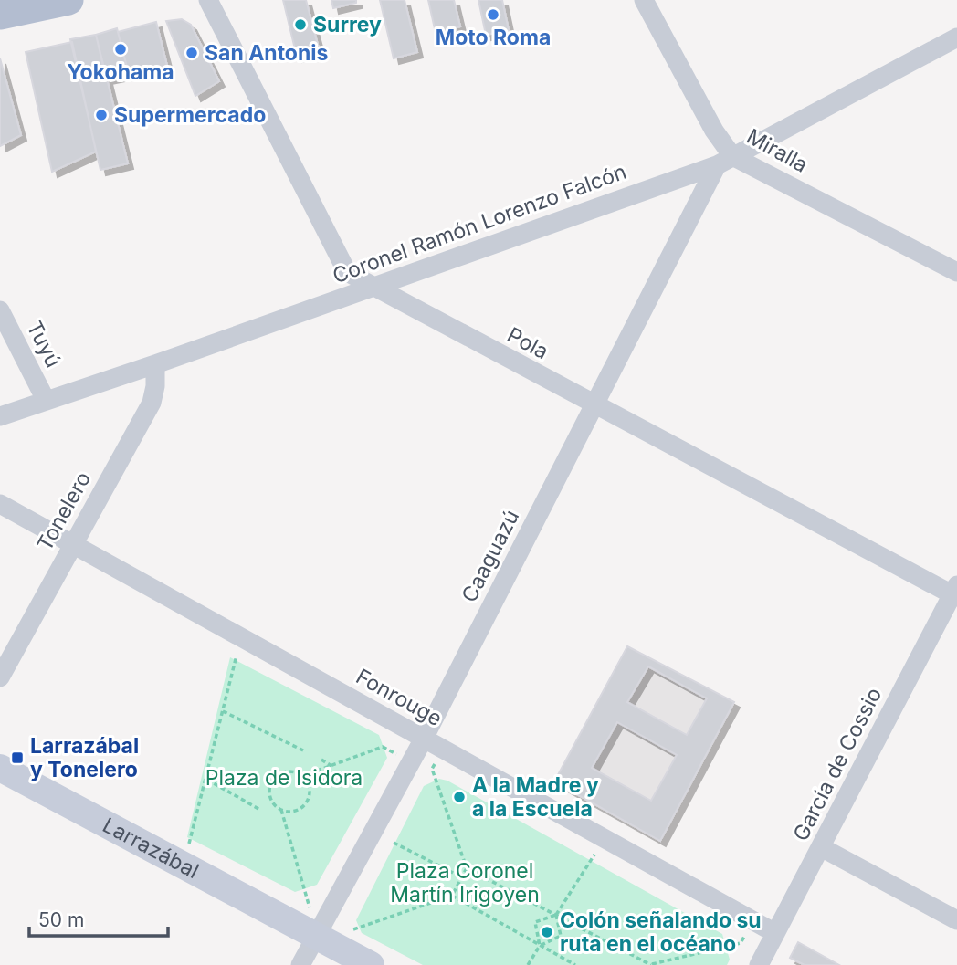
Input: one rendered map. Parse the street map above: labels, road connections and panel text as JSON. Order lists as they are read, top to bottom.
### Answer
{
  "streets": {
    "street": [
      "Miralla",
      "Coronel Ramón Lorenzo Falcón",
      "Pola",
      "Tuyú",
      "Tonelero",
      "Caaguazú",
      "Fonrouge",
      "García de Cossio",
      "Larrazábal"
    ]
  },
  "crossings": [
    ["Miralla", "Coronel Ramón Lorenzo Falcón"],
    ["Miralla", "Caaguazú"],
    ["Coronel Ramón Lorenzo Falcón", "Pola"],
    ["Coronel Ramón Lorenzo Falcón", "Tuyú"],
    ["Coronel Ramón Lorenzo Falcón", "Tonelero"],
    ["Coronel Ramón Lorenzo Falcón", "Caaguazú"],
    ["Pola", "Caaguazú"],
    ["Pola", "García de Cossio"],
    ["Tonelero", "Fonrouge"],
    ["Caaguazú", "Fonrouge"],
    ["Caaguazú", "Larrazábal"],
    ["Fonrouge", "García de Cossio"]
  ],
  "parks": ["Plaza de Isidora", "Plaza Coronel Martín Irigoyen"],
  "places": {
    "other": [
      "Moto Roma",
      "Surrey",
      "Yokohama",
      "San Antonis",
      "Supermercado",
      "A la Madre y a la Escuela",
      "Colón señalando su ruta en el océano"
    ],
    "transit": ["Larrazábal y Tonelero"]
  },
  "scale_bar": "50 m"
}
